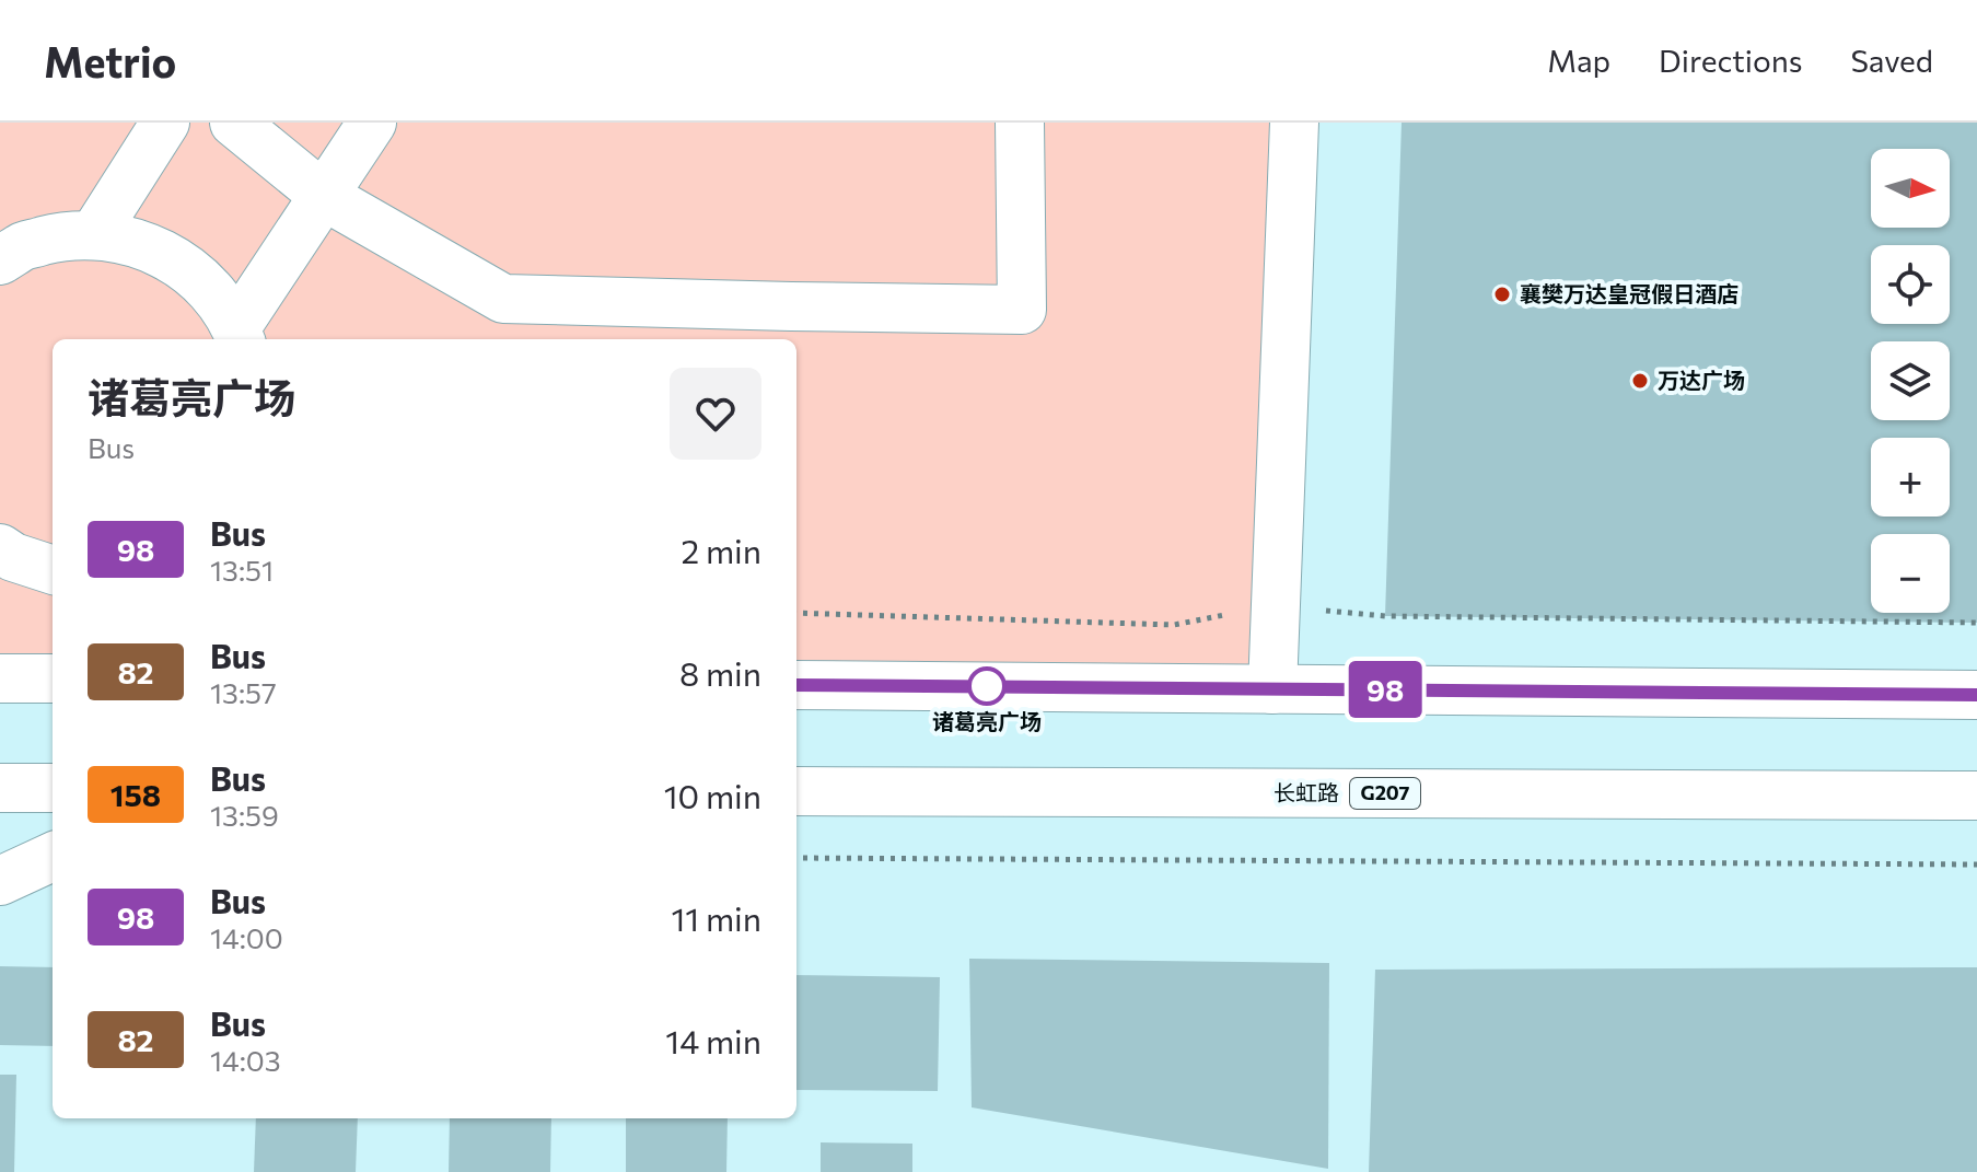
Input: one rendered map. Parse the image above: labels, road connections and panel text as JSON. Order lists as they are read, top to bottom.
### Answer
{
  "streets": {
    "main road": ["长虹路", "G207"]
  },
  "places": ["襄樊万达皇冠假日酒店", "万达广场", "诸葛亮广场"],
  "lines": ["bus line 98"],
  "north": "right",
  "page": {
    "header": "Metrio",
    "nav": ["Map", "Directions", "Saved"],
    "on_map": "98",
    "map_buttons": ["+", "−"],
    "heading": ["诸葛亮广场", "Bus"],
    "list": [
      {
        "mark": "98",
        "name": "Bus",
        "note": "13:51",
        "value": "2 min"
      },
      {
        "mark": "82",
        "name": "Bus",
        "note": "13:57",
        "value": "8 min"
      },
      {
        "mark": "158",
        "name": "Bus",
        "note": "13:59",
        "value": "10 min"
      },
      {
        "mark": "98",
        "name": "Bus",
        "note": "14:00",
        "value": "11 min"
      },
      {
        "mark": "82",
        "name": "Bus",
        "note": "14:03",
        "value": "14 min"
      }
    ]
  }
}
